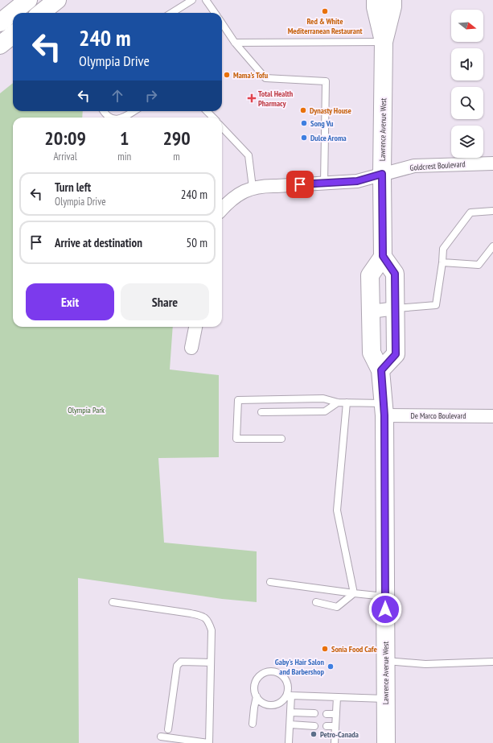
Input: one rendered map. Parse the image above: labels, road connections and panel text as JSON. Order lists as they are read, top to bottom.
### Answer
{
  "streets": {
    "main road": ["Lawrence Avenue West"],
    "street": ["Goldcrest Boulevard", "De Marco Boulevard"]
  },
  "crossings": [
    ["Lawrence Avenue West", "Goldcrest Boulevard"],
    ["Lawrence Avenue West", "De Marco Boulevard"]
  ],
  "parks": ["Olympia Park"],
  "places": {
    "other": [
      "Red & White Mediterranean Restaurant",
      "Mama's Tofu",
      "Dynasty House",
      "Song Vu",
      "Dulce Aroma",
      "Sonia Food Cafe",
      "Gaby's Hair Salon and Barbershop",
      "Petro-Canada"
    ],
    "health": ["Total Health Pharmacy"]
  },
  "north": "right",
  "page": {
    "turn": ["240 m", "Olympia Drive"],
    "eta": [
      "20:09",
      "Arrival",
      "1",
      "min",
      "290",
      "m"
    ],
    "list": [
      {
        "name": "Turn left",
        "note": "Olympia Drive",
        "value": "240 m"
      },
      {
        "name": "Arrive at destination",
        "value": "50 m"
      }
    ],
    "buttons": ["Exit", "Share"]
  }
}
